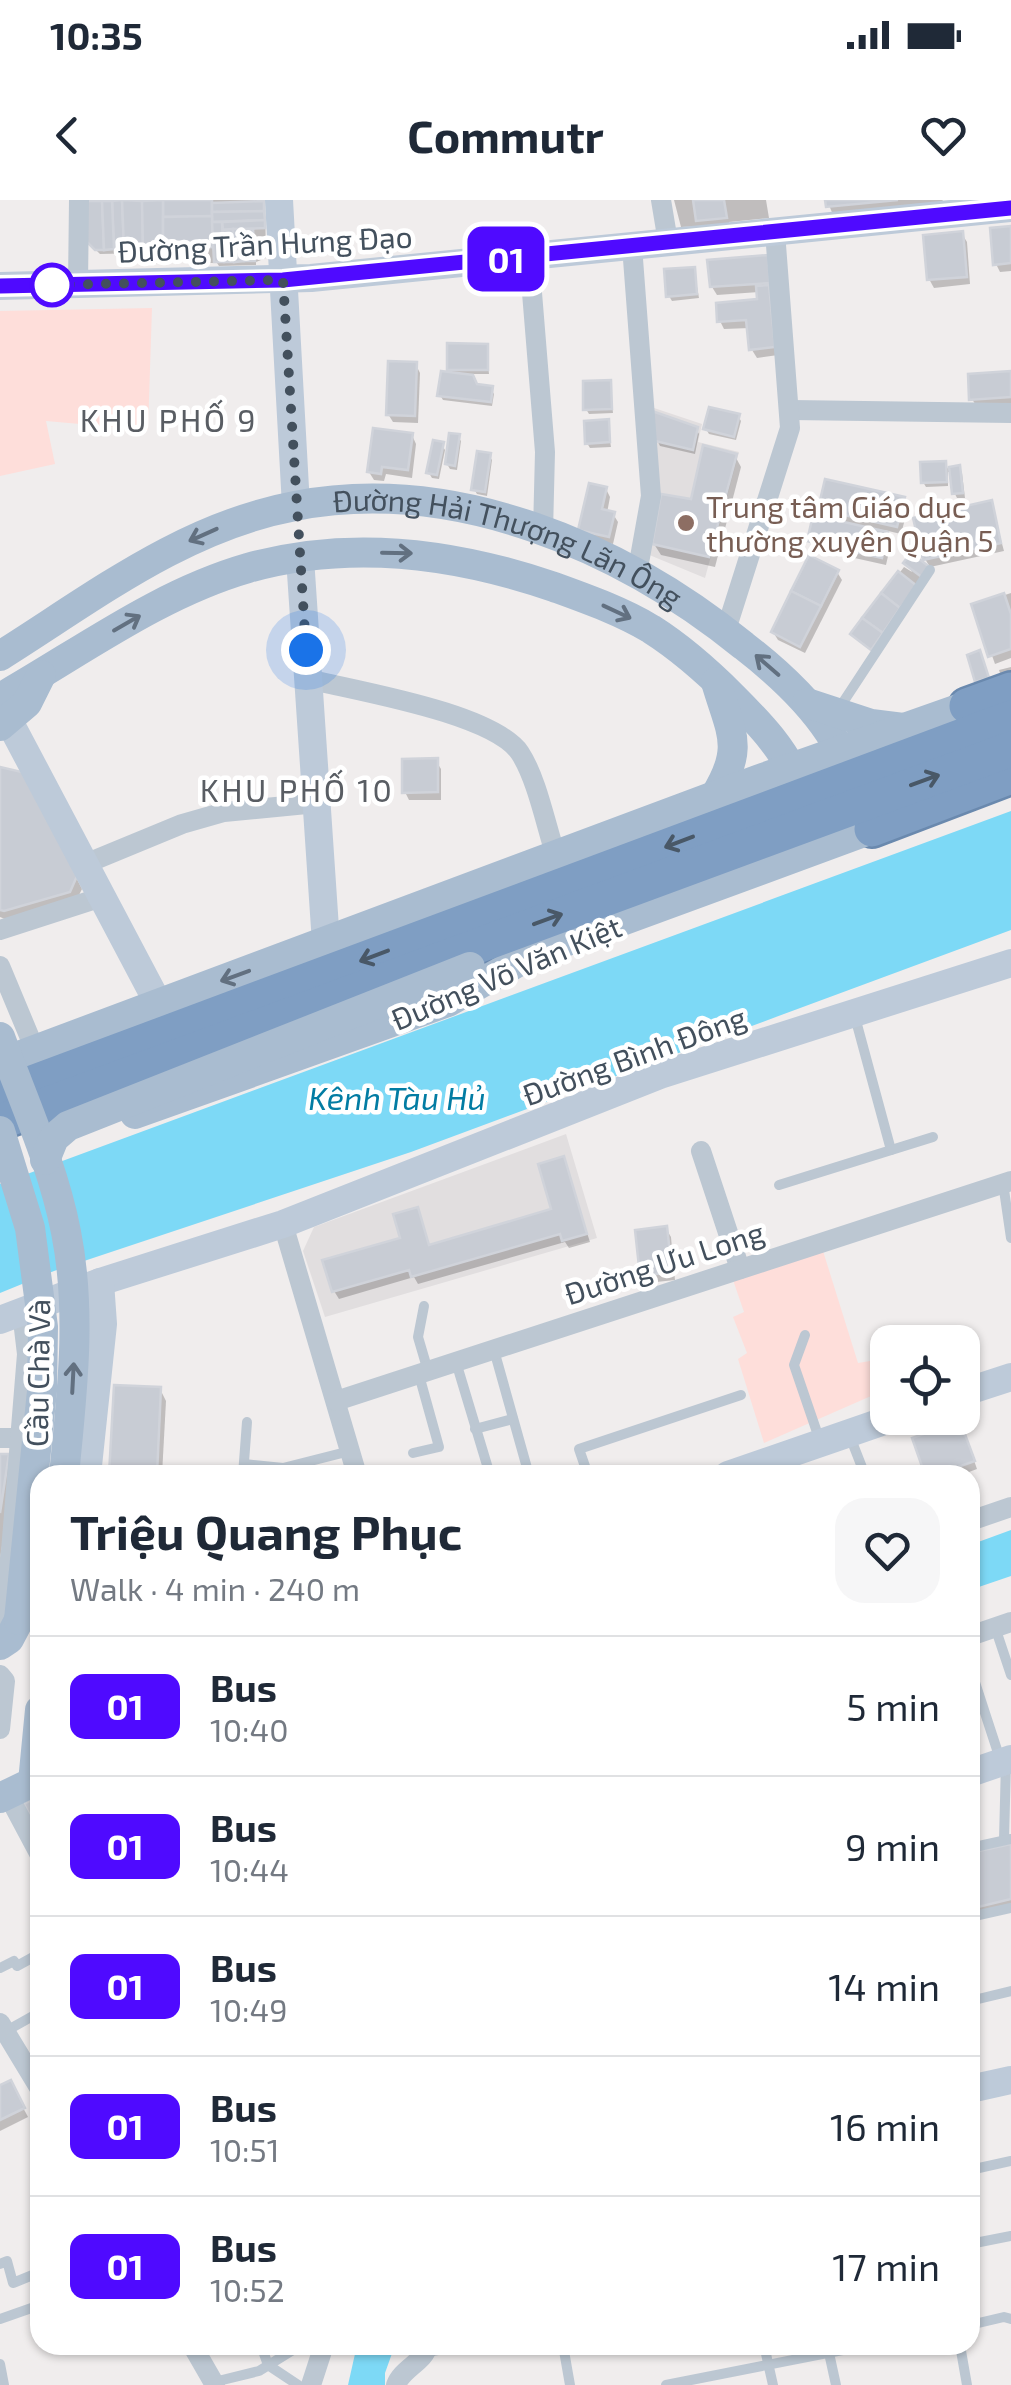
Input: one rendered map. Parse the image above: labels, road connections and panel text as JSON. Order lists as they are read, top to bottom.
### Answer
{
  "streets": {
    "highway": ["Đường Võ Văn Kiệt"],
    "main road": ["Đường Hải Thượng Lãn Ông", "Cầu Chà Và"],
    "street": ["Đường Trần Hưng Đạo", "Đường Bình Đông", "Đường Ưu Long"]
  },
  "crossings": [
    ["Đường Hải Thượng Lãn Ông", "Đường Võ Văn Kiệt"],
    ["Đường Võ Văn Kiệt", "Cầu Chà Và"]
  ],
  "districts": ["KHU PHỐ 9", "KHU PHỐ 10"],
  "water": ["Kênh Tàu Hủ"],
  "places": ["Trung tâm Giáo dục thường xuyên Quận 5"],
  "lines": ["bus line 01"],
  "page": {
    "status": "10:35",
    "header": "Commutr",
    "on_map": "01",
    "heading": ["Triệu Quang Phục", "Walk · 4 min · 240 m"],
    "list": [
      {
        "mark": "01",
        "name": "Bus",
        "note": "10:40",
        "value": "5 min"
      },
      {
        "mark": "01",
        "name": "Bus",
        "note": "10:44",
        "value": "9 min"
      },
      {
        "mark": "01",
        "name": "Bus",
        "note": "10:49",
        "value": "14 min"
      },
      {
        "mark": "01",
        "name": "Bus",
        "note": "10:51",
        "value": "16 min"
      },
      {
        "mark": "01",
        "name": "Bus",
        "note": "10:52",
        "value": "17 min"
      }
    ]
  }
}
